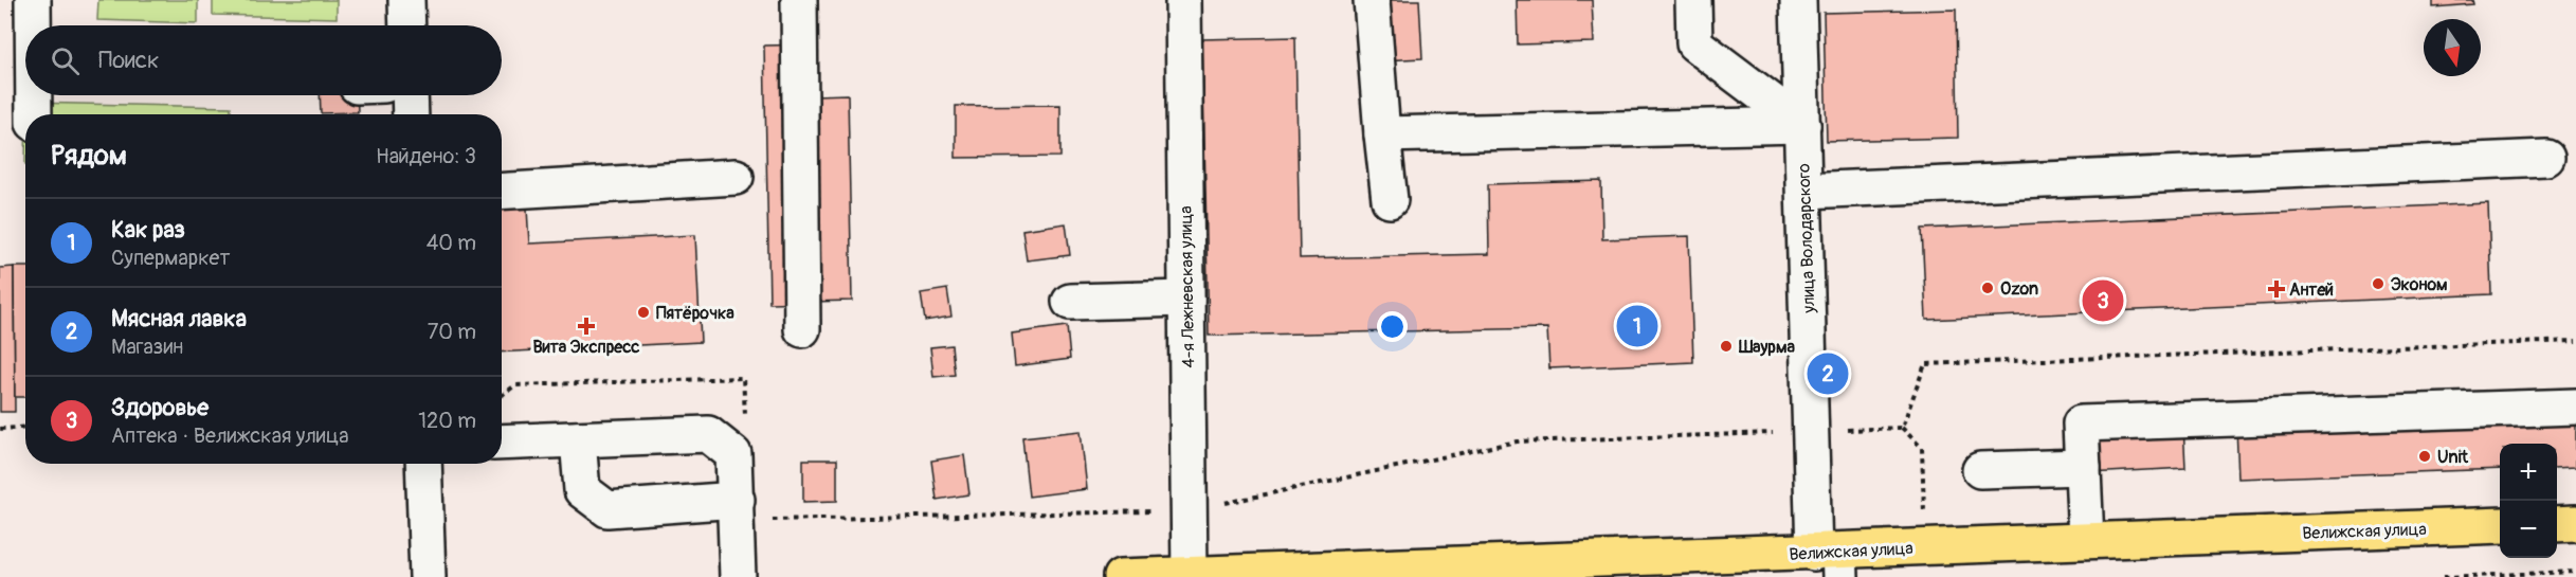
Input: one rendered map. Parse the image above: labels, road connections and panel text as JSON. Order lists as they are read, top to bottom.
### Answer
{
  "streets": {
    "main road": ["Велижская улица"],
    "street": ["улица Володарского", "4-я Лежневская улица"]
  },
  "crossings": [
    ["улица Володарского", "Велижская улица"],
    ["4-я Лежневская улица", "Велижская улица"]
  ],
  "places": {
    "other": [
      "Эконом",
      "Ozon",
      "Пятёрочка",
      "Шаурма",
      "Unit"
    ],
    "health": ["Антей", "Вита Экспресс"]
  },
  "north": "bottom",
  "page": {
    "search": "Поиск",
    "heading": ["Рядом", "Найдено: 3"],
    "list": [
      {
        "mark": "1",
        "name": "Как раз",
        "note": "Супермаркет",
        "value": "40 m"
      },
      {
        "mark": "2",
        "name": "Мясная лавка",
        "note": "Магазин",
        "value": "70 m"
      },
      {
        "mark": "3",
        "name": "Здоровье",
        "note": "Аптека · Велижская улица",
        "value": "120 m"
      }
    ],
    "pins": ["3", "1", "2"],
    "map_buttons": ["+", "−"]
  }
}
